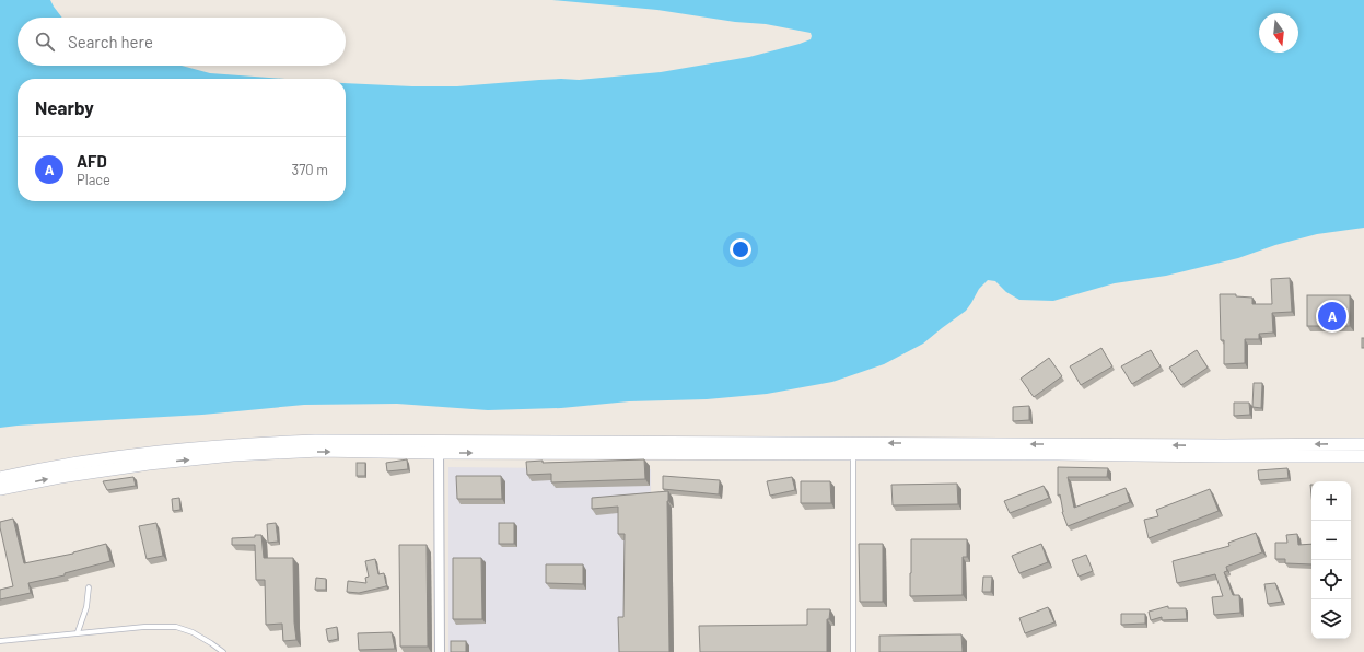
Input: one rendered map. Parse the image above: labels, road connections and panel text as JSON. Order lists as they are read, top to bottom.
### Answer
{
  "north": "bottom",
  "page": {
    "search": "Search here",
    "heading": "Nearby",
    "list": [
      {
        "mark": "A",
        "name": "AFD",
        "note": "Place",
        "value": "370 m"
      }
    ],
    "pins": "A",
    "map_buttons": ["+", "−"]
  }
}
